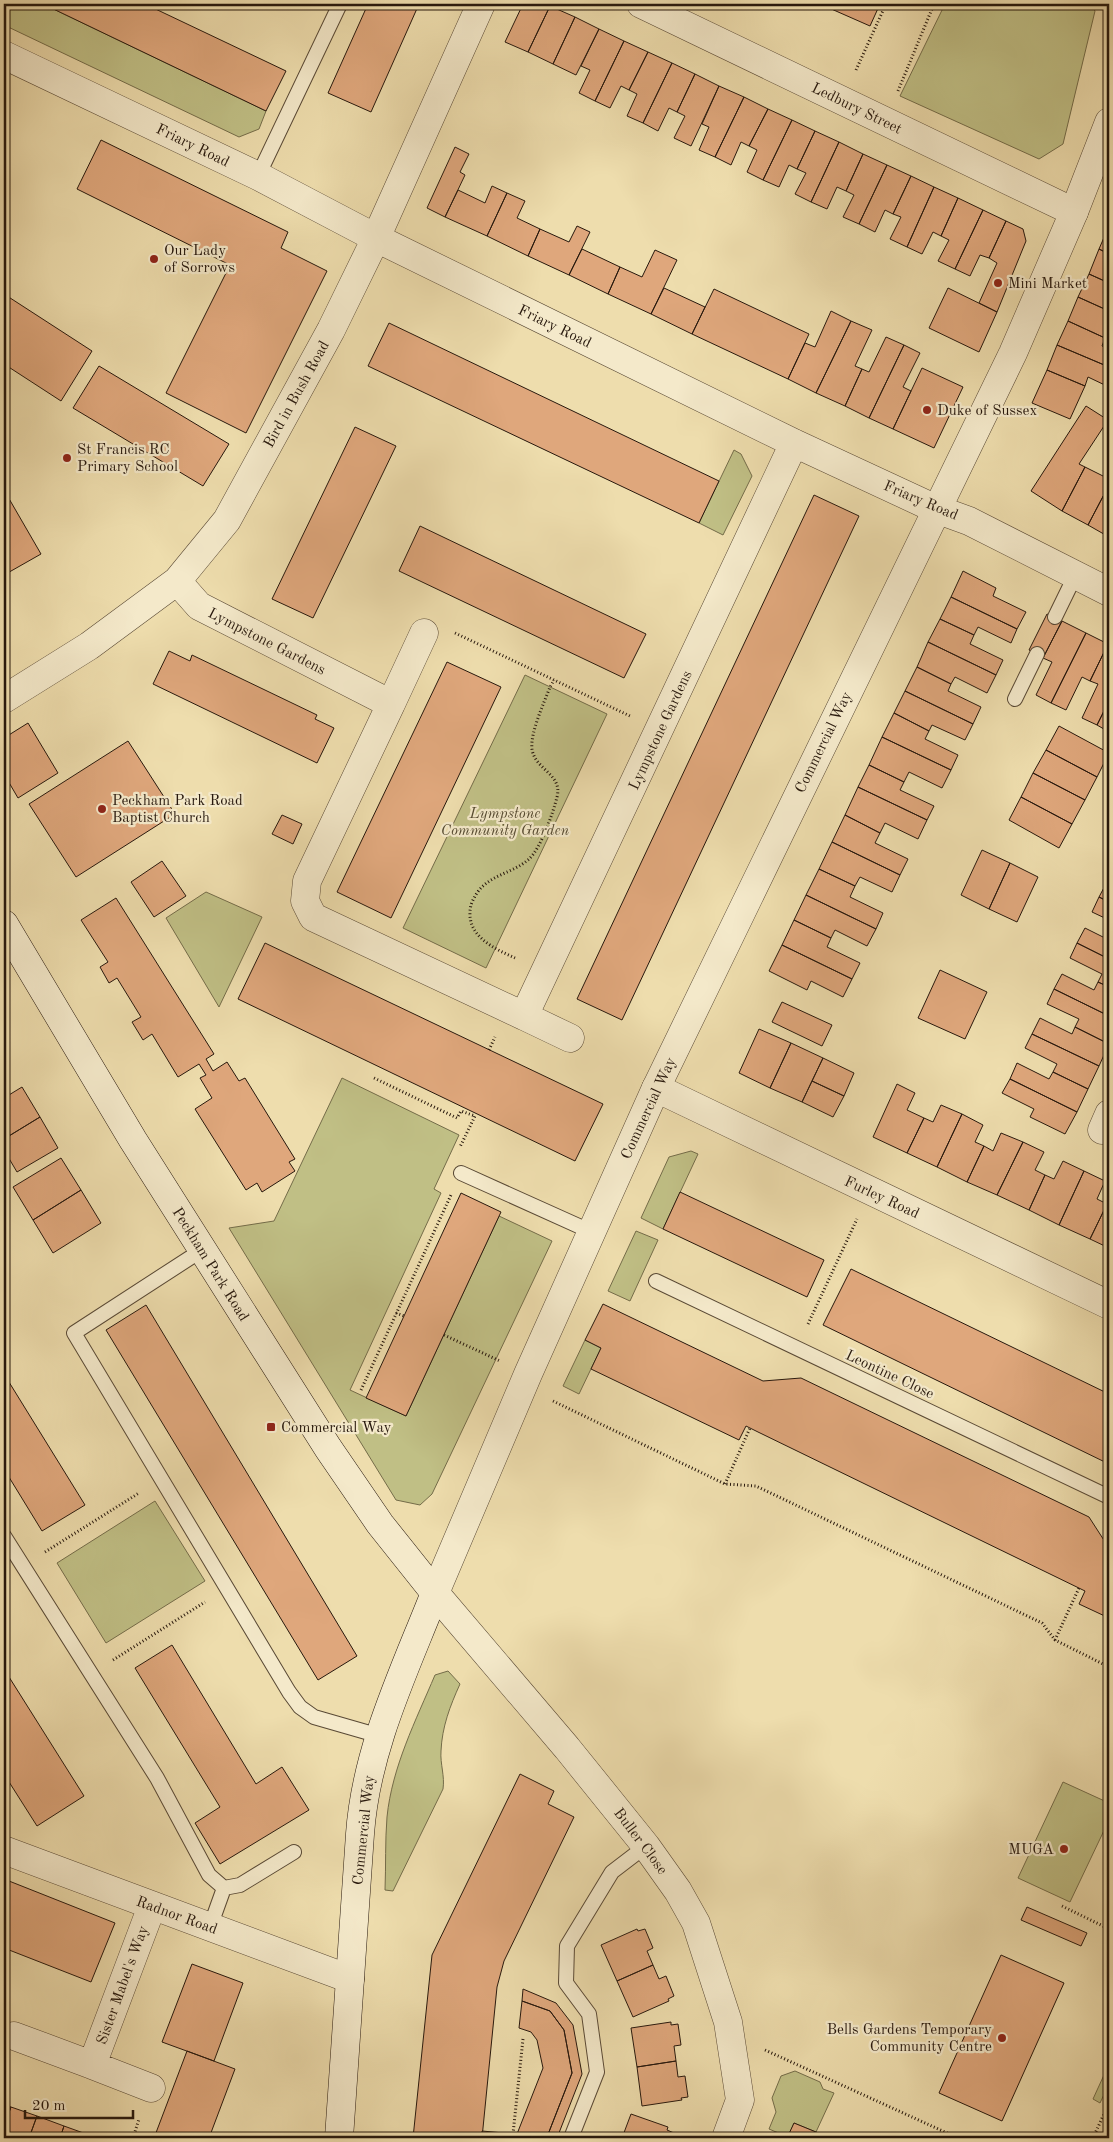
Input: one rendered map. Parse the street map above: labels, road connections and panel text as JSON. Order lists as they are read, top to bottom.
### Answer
{
  "streets": {
    "street": [
      "Ledbury Street",
      "Friary Road",
      "Bird in Bush Road",
      "Lympstone Gardens",
      "Commercial Way",
      "Furley Road",
      "Peckham Park Road",
      "Buller Close",
      "Radnor Road",
      "Sister Mabel's Way"
    ],
    "lane": ["Leontine Close"]
  },
  "crossings": [
    ["Ledbury Street", "Commercial Way"],
    ["Friary Road", "Bird in Bush Road"],
    ["Friary Road", "Lympstone Gardens"],
    ["Friary Road", "Commercial Way"],
    ["Bird in Bush Road", "Lympstone Gardens"],
    ["Commercial Way", "Furley Road"],
    ["Commercial Way", "Peckham Park Road"],
    ["Commercial Way", "Buller Close"],
    ["Commercial Way", "Radnor Road"],
    ["Peckham Park Road", "Buller Close"],
    ["Radnor Road", "Sister Mabel's Way"]
  ],
  "parks": ["Lympstone Community Garden"],
  "places": {
    "other": [
      "Our Lady of Sorrows",
      "Mini Market",
      "Duke of Sussex",
      "St Francis RC Primary School",
      "Peckham Park Road Baptist Church",
      "MUGA",
      "Bells Gardens Temporary Community Centre"
    ],
    "transit": ["Commercial Way"]
  },
  "scale_bar": "20 m"
}
